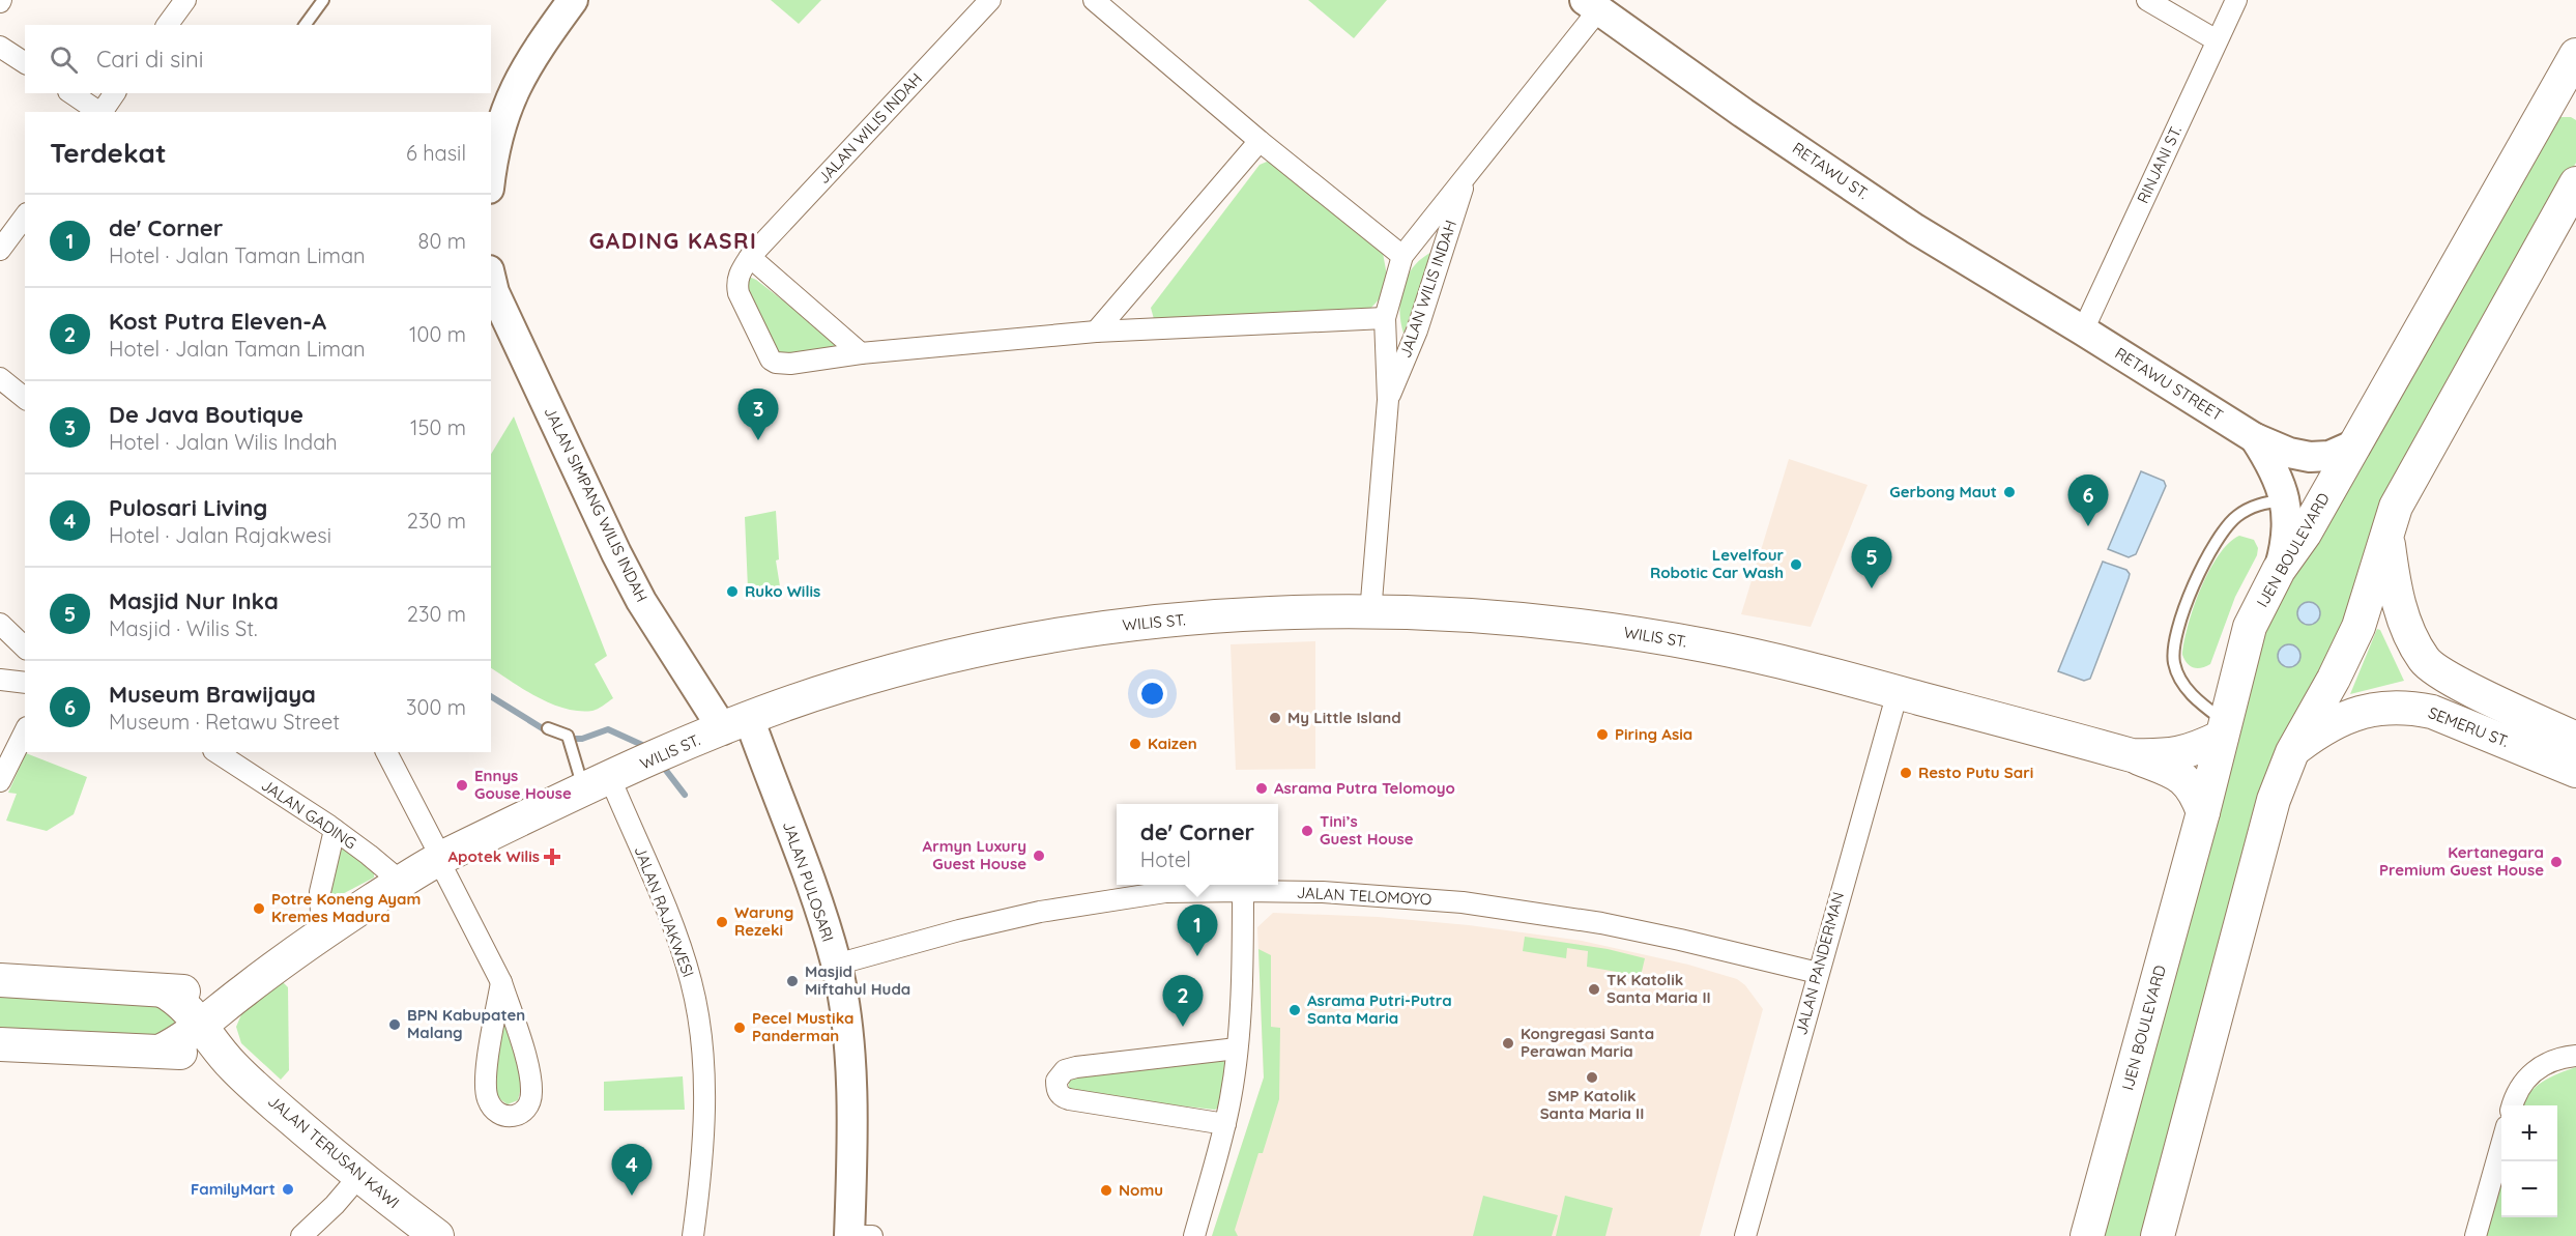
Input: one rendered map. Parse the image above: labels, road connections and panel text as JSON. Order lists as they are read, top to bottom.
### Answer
{
  "streets": {
    "main road": [
      "RETAWU ST.",
      "RETAWU STREET",
      "JALAN SIMPANG WILIS INDAH",
      "IJEN BOULEVARD",
      "WILIS ST.",
      "SEMERU ST.",
      "JALAN PULOSARI",
      "JALAN TERUSAN KAWI"
    ],
    "street": [
      "JALAN WILIS INDAH",
      "RINJANI ST.",
      "JALAN GADING",
      "JALAN TELOMOYO",
      "JALAN RAJAKWESI",
      "JALAN PANDERMAN"
    ]
  },
  "crossings": [
    ["JALAN WILIS INDAH", "RETAWU ST."],
    ["JALAN WILIS INDAH", "WILIS ST."],
    ["RINJANI ST.", "RETAWU ST."],
    ["RINJANI ST.", "RETAWU STREET"],
    ["RETAWU ST.", "RETAWU STREET"],
    ["RETAWU STREET", "IJEN BOULEVARD"],
    ["JALAN SIMPANG WILIS INDAH", "WILIS ST."],
    ["JALAN SIMPANG WILIS INDAH", "JALAN PULOSARI"],
    ["IJEN BOULEVARD", "WILIS ST."],
    ["WILIS ST.", "JALAN GADING"],
    ["WILIS ST.", "JALAN PULOSARI"],
    ["WILIS ST.", "JALAN RAJAKWESI"],
    ["WILIS ST.", "JALAN PANDERMAN"],
    ["JALAN PULOSARI", "JALAN TELOMOYO"],
    ["JALAN TELOMOYO", "JALAN PANDERMAN"]
  ],
  "districts": ["GADING KASRI"],
  "places": {
    "other": [
      "Gerbong Maut",
      "Levelfour Robotic Car Wash",
      "Ruko Wilis",
      "My Little Island",
      "Piring Asia",
      "Kaizen",
      "Resto Putu Sari",
      "Ennys Gouse House",
      "Asrama Putra Telomoyo",
      "Tini’s Guest House",
      "Armyn Luxury Guest House",
      "Kertanegara Premium Guest House",
      "Potre Koneng Ayam Kremes Madura",
      "Warung Rezeki",
      "Masjid Miftahul Huda",
      "TK Katolik Santa Maria II",
      "Asrama Putri-Putra Santa Maria",
      "BPN Kabupaten Malang",
      "Pecel Mustika Panderman",
      "Kongregasi Santa Perawan Maria",
      "SMP Katolik Santa Maria II",
      "FamilyMart",
      "Nomu"
    ],
    "health": ["Apotek Wilis"]
  },
  "page": {
    "search": "Cari di sini",
    "heading": ["Terdekat", "6 hasil"],
    "list": [
      {
        "mark": "1",
        "name": "de' Corner",
        "note": "Hotel · Jalan Taman Liman",
        "value": "80 m"
      },
      {
        "mark": "2",
        "name": "Kost Putra Eleven-A",
        "note": "Hotel · Jalan Taman Liman",
        "value": "100 m"
      },
      {
        "mark": "3",
        "name": "De Java Boutique",
        "note": "Hotel · Jalan Wilis Indah",
        "value": "150 m"
      },
      {
        "mark": "4",
        "name": "Pulosari Living",
        "note": "Hotel · Jalan Rajakwesi",
        "value": "230 m"
      },
      {
        "mark": "5",
        "name": "Masjid Nur Inka",
        "note": "Masjid · Wilis St.",
        "value": "230 m"
      },
      {
        "mark": "6",
        "name": "Museum Brawijaya",
        "note": "Museum · Retawu Street",
        "value": "300 m"
      }
    ],
    "pins": [
      "3",
      "6",
      "5",
      "1",
      "2",
      "4"
    ],
    "popup": ["de' Corner", "Hotel"],
    "map_buttons": ["+", "−"]
  }
}
